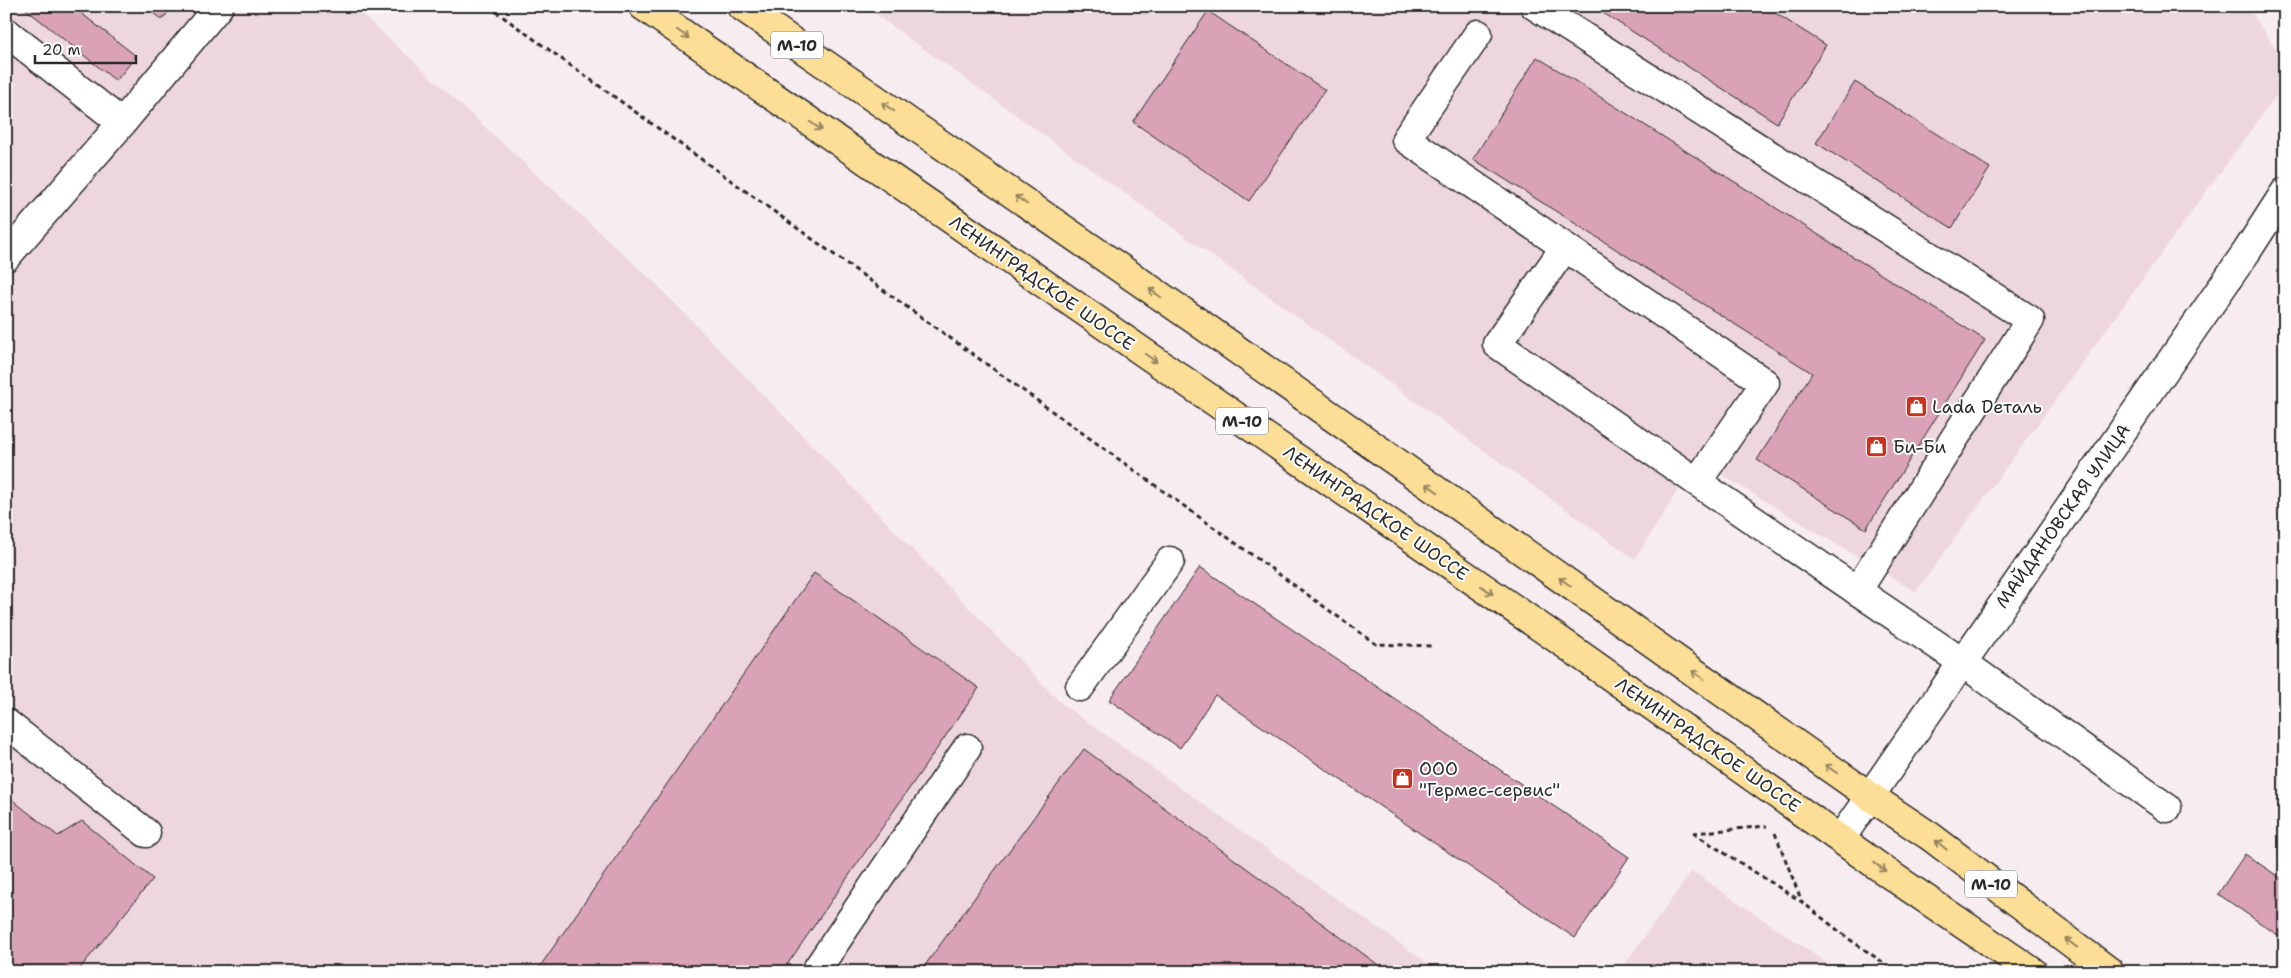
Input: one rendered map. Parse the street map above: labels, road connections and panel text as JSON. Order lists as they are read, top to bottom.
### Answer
{
  "streets": {
    "highway": ["М-10", "ЛЕНИНГРАДСКОЕ ШОССЕ"],
    "street": ["МАЙДАНОВСКАЯ УЛИЦА"]
  },
  "crossings": [
    ["М-10", "МАЙДАНОВСКАЯ УЛИЦА"],
    ["ЛЕНИНГРАДСКОЕ ШОССЕ", "МАЙДАНОВСКАЯ УЛИЦА"]
  ],
  "places": {
    "shop": ["Lada Dеталь", "Би-Би", "ООО \"Гермес-сервис\""]
  },
  "scale_bar": "20 m"
}
